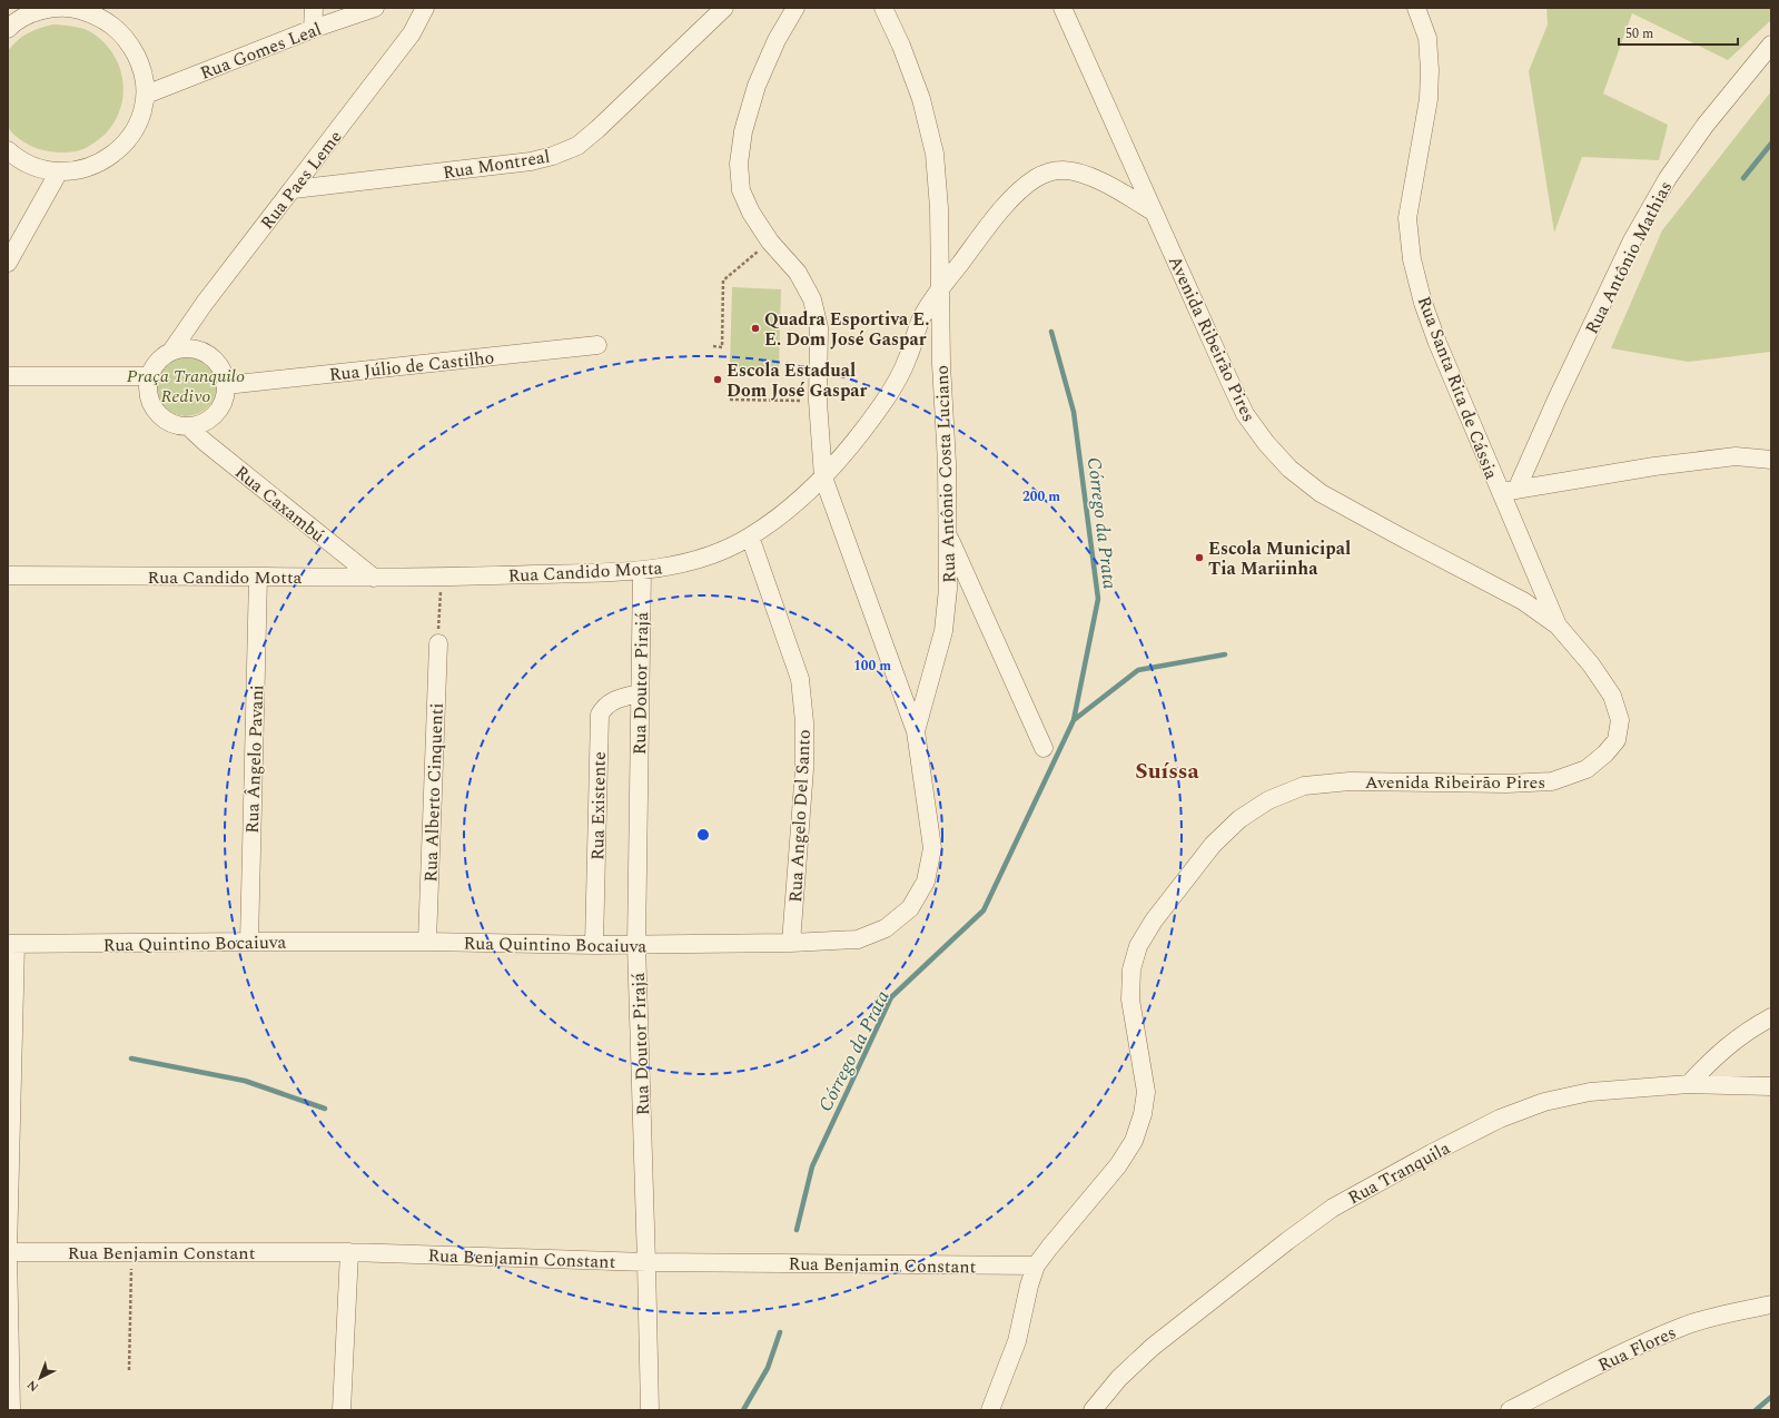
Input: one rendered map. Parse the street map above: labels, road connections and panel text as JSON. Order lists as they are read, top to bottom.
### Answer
{
  "streets": {
    "street": [
      "Rua Gomes Leal",
      "Rua Montreal",
      "Rua Paes Leme",
      "Rua Antônio Mathias",
      "Avenida Ribeirão Pires",
      "Rua Júlio de Castilho",
      "Rua Santa Rita de Cássia",
      "Rua Antônio Costa Luciano",
      "Rua Caxambú",
      "Rua Candido Motta",
      "Rua Doutor Pirajá",
      "Rua Ângelo Pavani",
      "Rua Alberto Cinquenti",
      "Rua Existente",
      "Rua Angelo Del Santo",
      "Rua Quintino Bocaiuva",
      "Rua Tranquila",
      "Rua Benjamin Constant",
      "Rua Flores"
    ]
  },
  "crossings": [
    ["Rua Montreal", "Rua Paes Leme"],
    ["Rua Paes Leme", "Rua Júlio de Castilho"],
    ["Rua Paes Leme", "Rua Caxambú"],
    ["Rua Antônio Mathias", "Rua Santa Rita de Cássia"],
    ["Avenida Ribeirão Pires", "Rua Santa Rita de Cássia"],
    ["Avenida Ribeirão Pires", "Rua Candido Motta"],
    ["Avenida Ribeirão Pires", "Rua Benjamin Constant"],
    ["Rua Júlio de Castilho", "Rua Caxambú"],
    ["Rua Antônio Costa Luciano", "Rua Candido Motta"],
    ["Rua Antônio Costa Luciano", "Rua Quintino Bocaiuva"],
    ["Rua Caxambú", "Rua Candido Motta"],
    ["Rua Candido Motta", "Rua Doutor Pirajá"],
    ["Rua Candido Motta", "Rua Ângelo Pavani"],
    ["Rua Candido Motta", "Rua Angelo Del Santo"],
    ["Rua Doutor Pirajá", "Rua Existente"],
    ["Rua Doutor Pirajá", "Rua Quintino Bocaiuva"],
    ["Rua Doutor Pirajá", "Rua Benjamin Constant"],
    ["Rua Ângelo Pavani", "Rua Quintino Bocaiuva"],
    ["Rua Alberto Cinquenti", "Rua Quintino Bocaiuva"],
    ["Rua Existente", "Rua Quintino Bocaiuva"],
    ["Rua Angelo Del Santo", "Rua Quintino Bocaiuva"]
  ],
  "districts": ["Suíssa"],
  "water": ["Córrego da Prata"],
  "parks": ["Praça Tranquilo Redivo"],
  "places": ["Quadra Esportiva E. E. Dom José Gaspar", "Escola Estadual Dom José Gaspar", "Escola Municipal Tia Mariinha"],
  "scale_bar": "50 m",
  "north": "bottom left",
  "rings": ["200 m", "100 m"]
}
